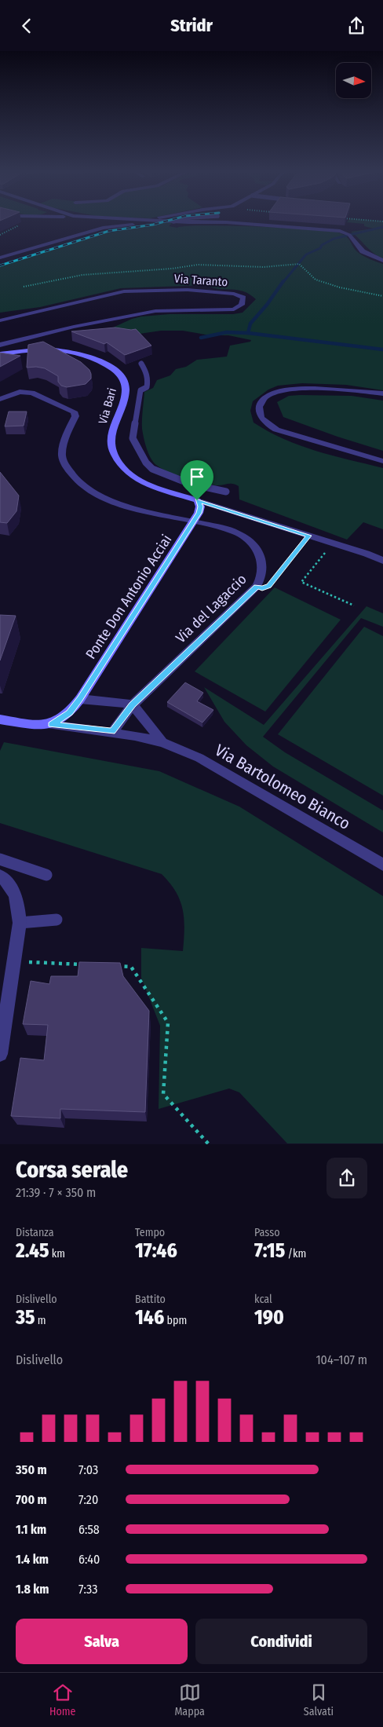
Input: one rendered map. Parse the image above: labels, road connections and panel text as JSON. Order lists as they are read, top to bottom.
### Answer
{
  "streets": {
    "street": [
      "Via Taranto",
      "Via Bari",
      "Ponte Don Antonio Acciai",
      "Via del Lagaccio",
      "Via Bartolomeo Bianco"
    ]
  },
  "crossings": [
    ["Via Bari", "Ponte Don Antonio Acciai"],
    ["Ponte Don Antonio Acciai", "Via Bartolomeo Bianco"],
    ["Via del Lagaccio", "Via Bartolomeo Bianco"]
  ],
  "north": "right",
  "page": {
    "header": "Stridr",
    "heading": ["Corsa serale", "21:39 · 7 × 350 m"],
    "stats": [
      ["Distanza", "2.45 km"],
      ["Tempo", "17:46"],
      ["Passo", "7:15 /km"],
      ["Dislivello", "35 m"],
      ["Battito", "146 bpm"],
      ["kcal", "190"]
    ],
    "chart": ["Dislivello", "104–107 m"],
    "list": [
      {
        "name": "350 m",
        "note": "7:03"
      },
      {
        "name": "700 m",
        "note": "7:20"
      },
      {
        "name": "1.1 km",
        "note": "6:58"
      },
      {
        "name": "1.4 km",
        "note": "6:40"
      },
      {
        "name": "1.8 km",
        "note": "7:33"
      }
    ],
    "buttons": ["Salva", "Condividi"],
    "tabs": ["Home", "Mappa", "Salvati"]
  }
}
